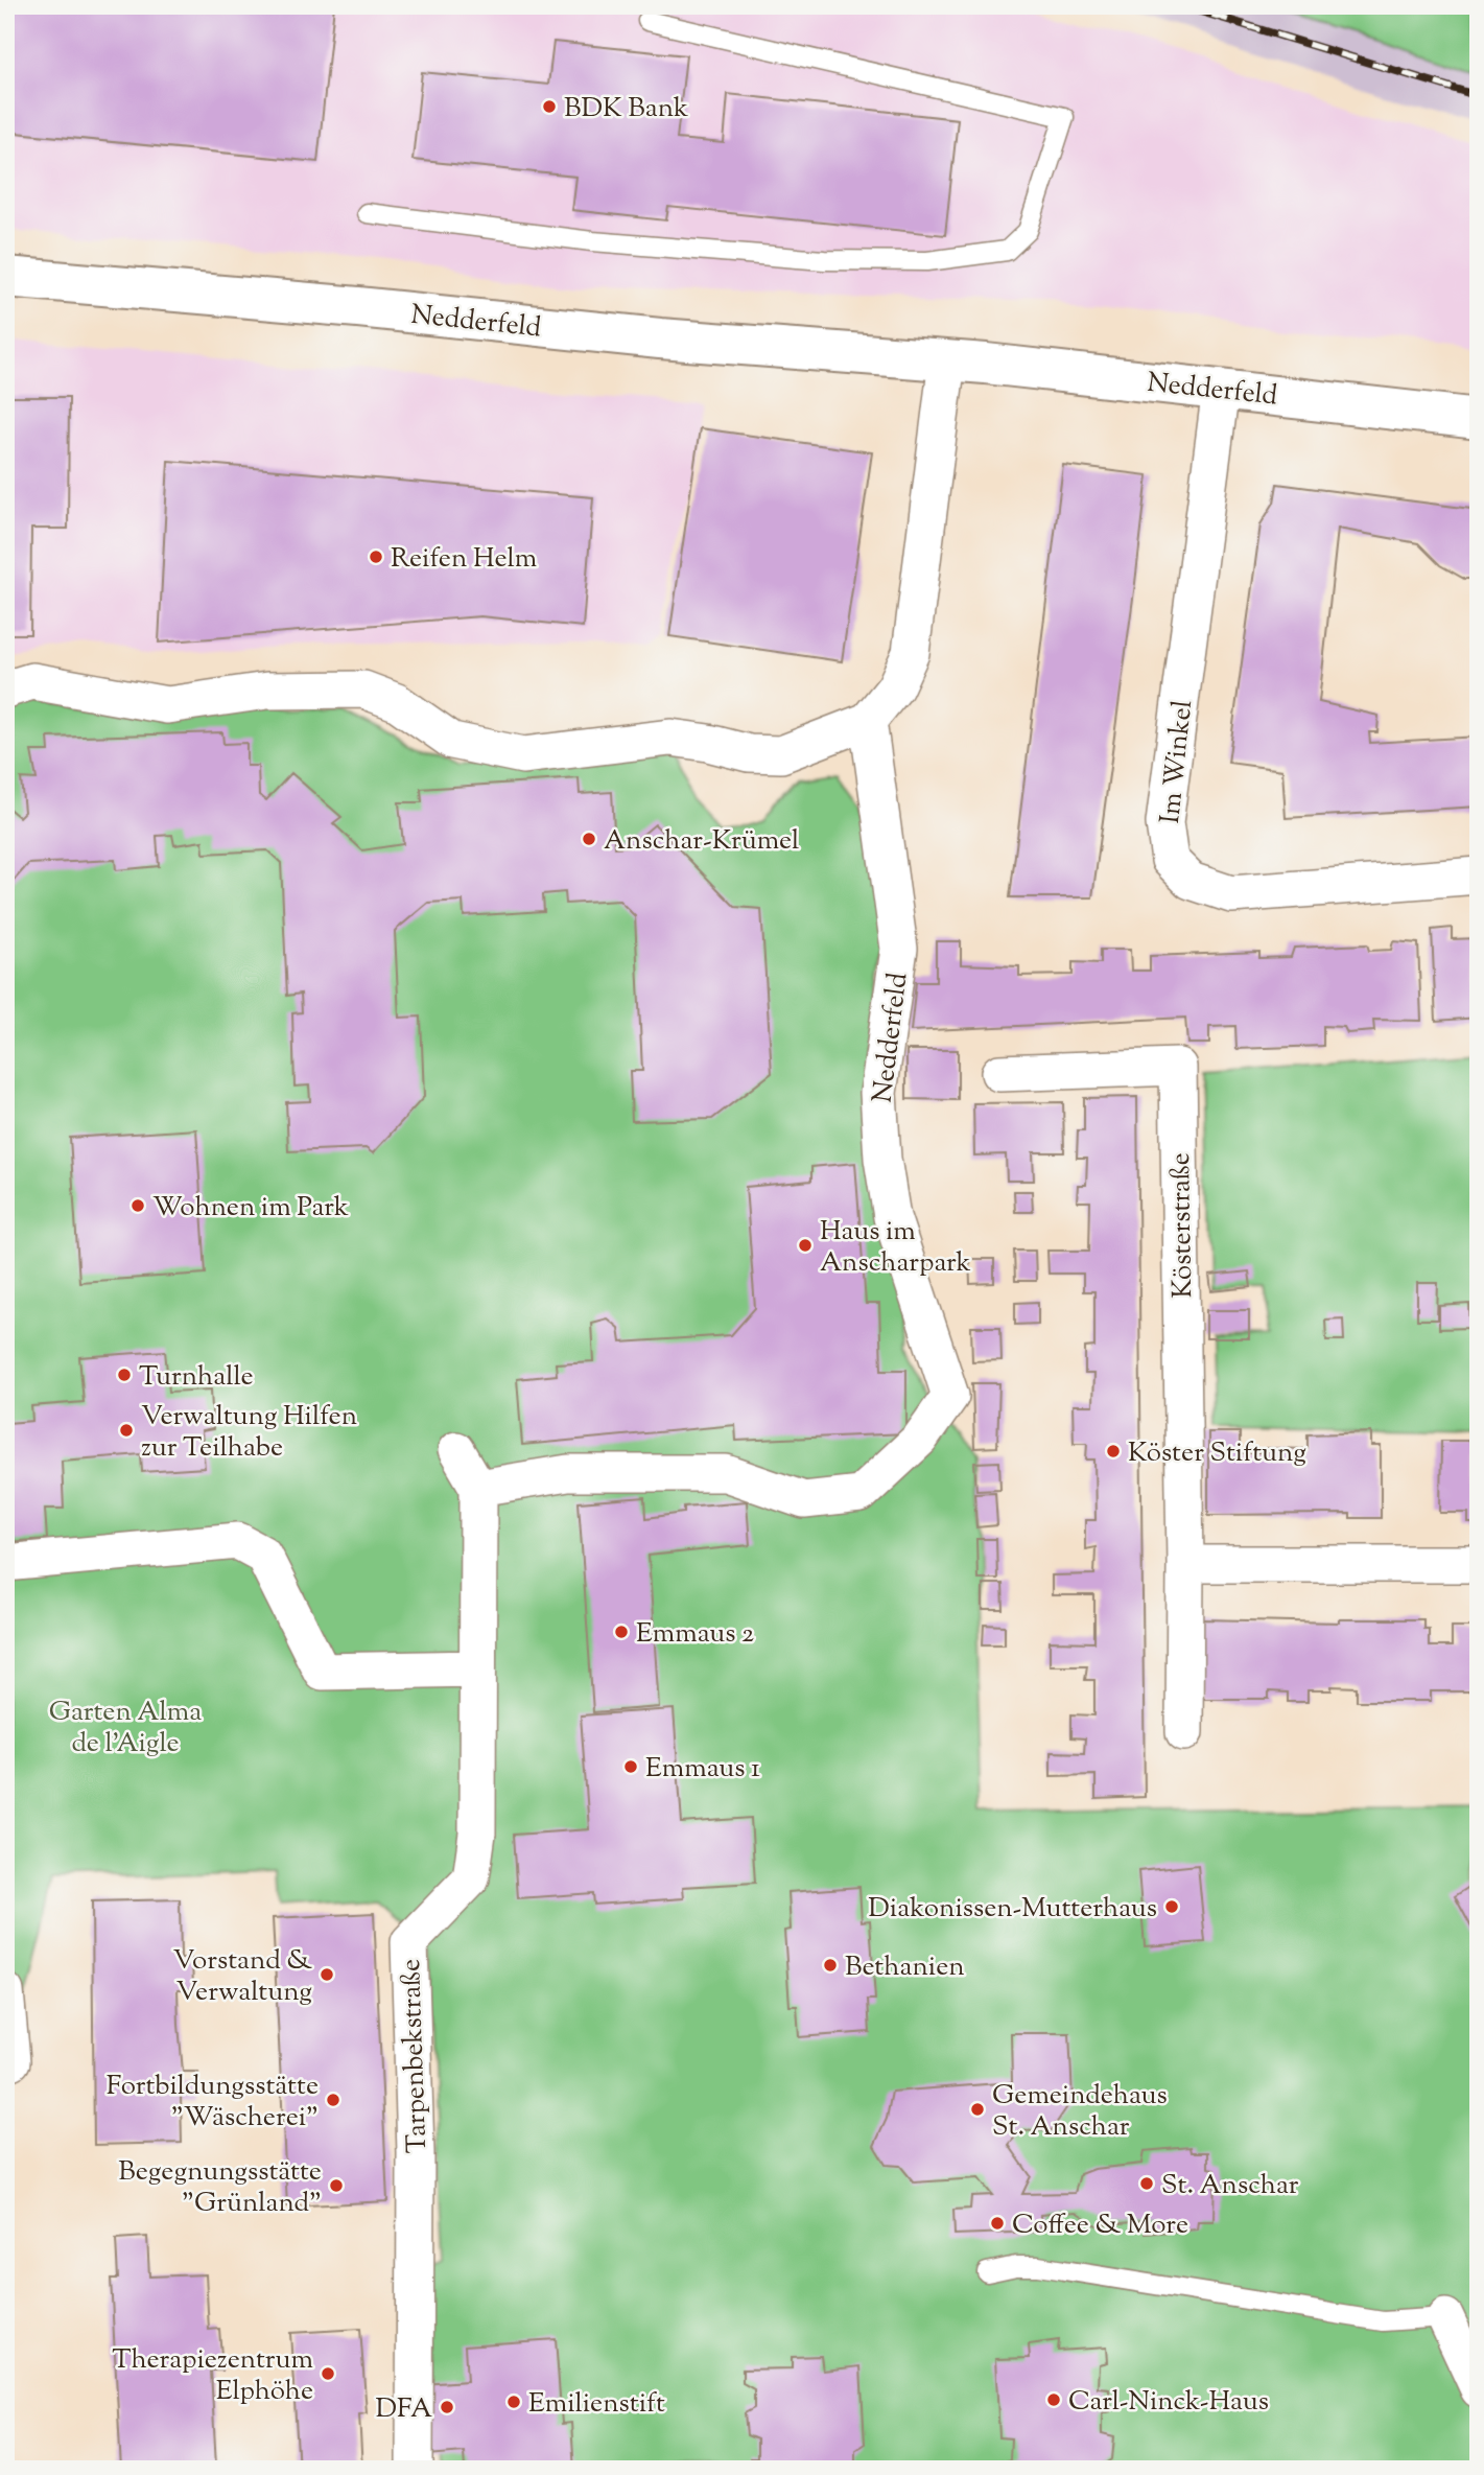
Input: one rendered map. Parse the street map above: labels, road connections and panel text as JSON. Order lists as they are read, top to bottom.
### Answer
{
  "streets": {
    "main road": ["Nedderfeld"],
    "street": ["Im Winkel", "Kösterstraße", "Tarpenbekstraße"]
  },
  "crossings": [
    ["Nedderfeld", "Im Winkel"],
    ["Nedderfeld", "Tarpenbekstraße"]
  ],
  "parks": ["Garten Alma de l'Aigle"],
  "places": [
    "BDK Bank",
    "Reifen Helm",
    "Anschar-Krümel",
    "Wohnen im Park",
    "Haus im Anscharpark",
    "Turnhalle",
    "Verwaltung Hilfen zur Teilhabe",
    "Köster Stiftung",
    "Emmaus 2",
    "Emmaus 1",
    "Diakonissen-Mutterhaus",
    "Bethanien",
    "Vorstand & Verwaltung",
    "Fortbildungsstätte \"Wäscherei\"",
    "Gemeindehaus St. Anschar",
    "St. Anschar",
    "Begegnungsstätte \"Grünland\"",
    "Coffee & More",
    "Therapiezentrum Elphöhe",
    "Carl-Ninck-Haus",
    "Emilienstift",
    "DFA"
  ]
}
